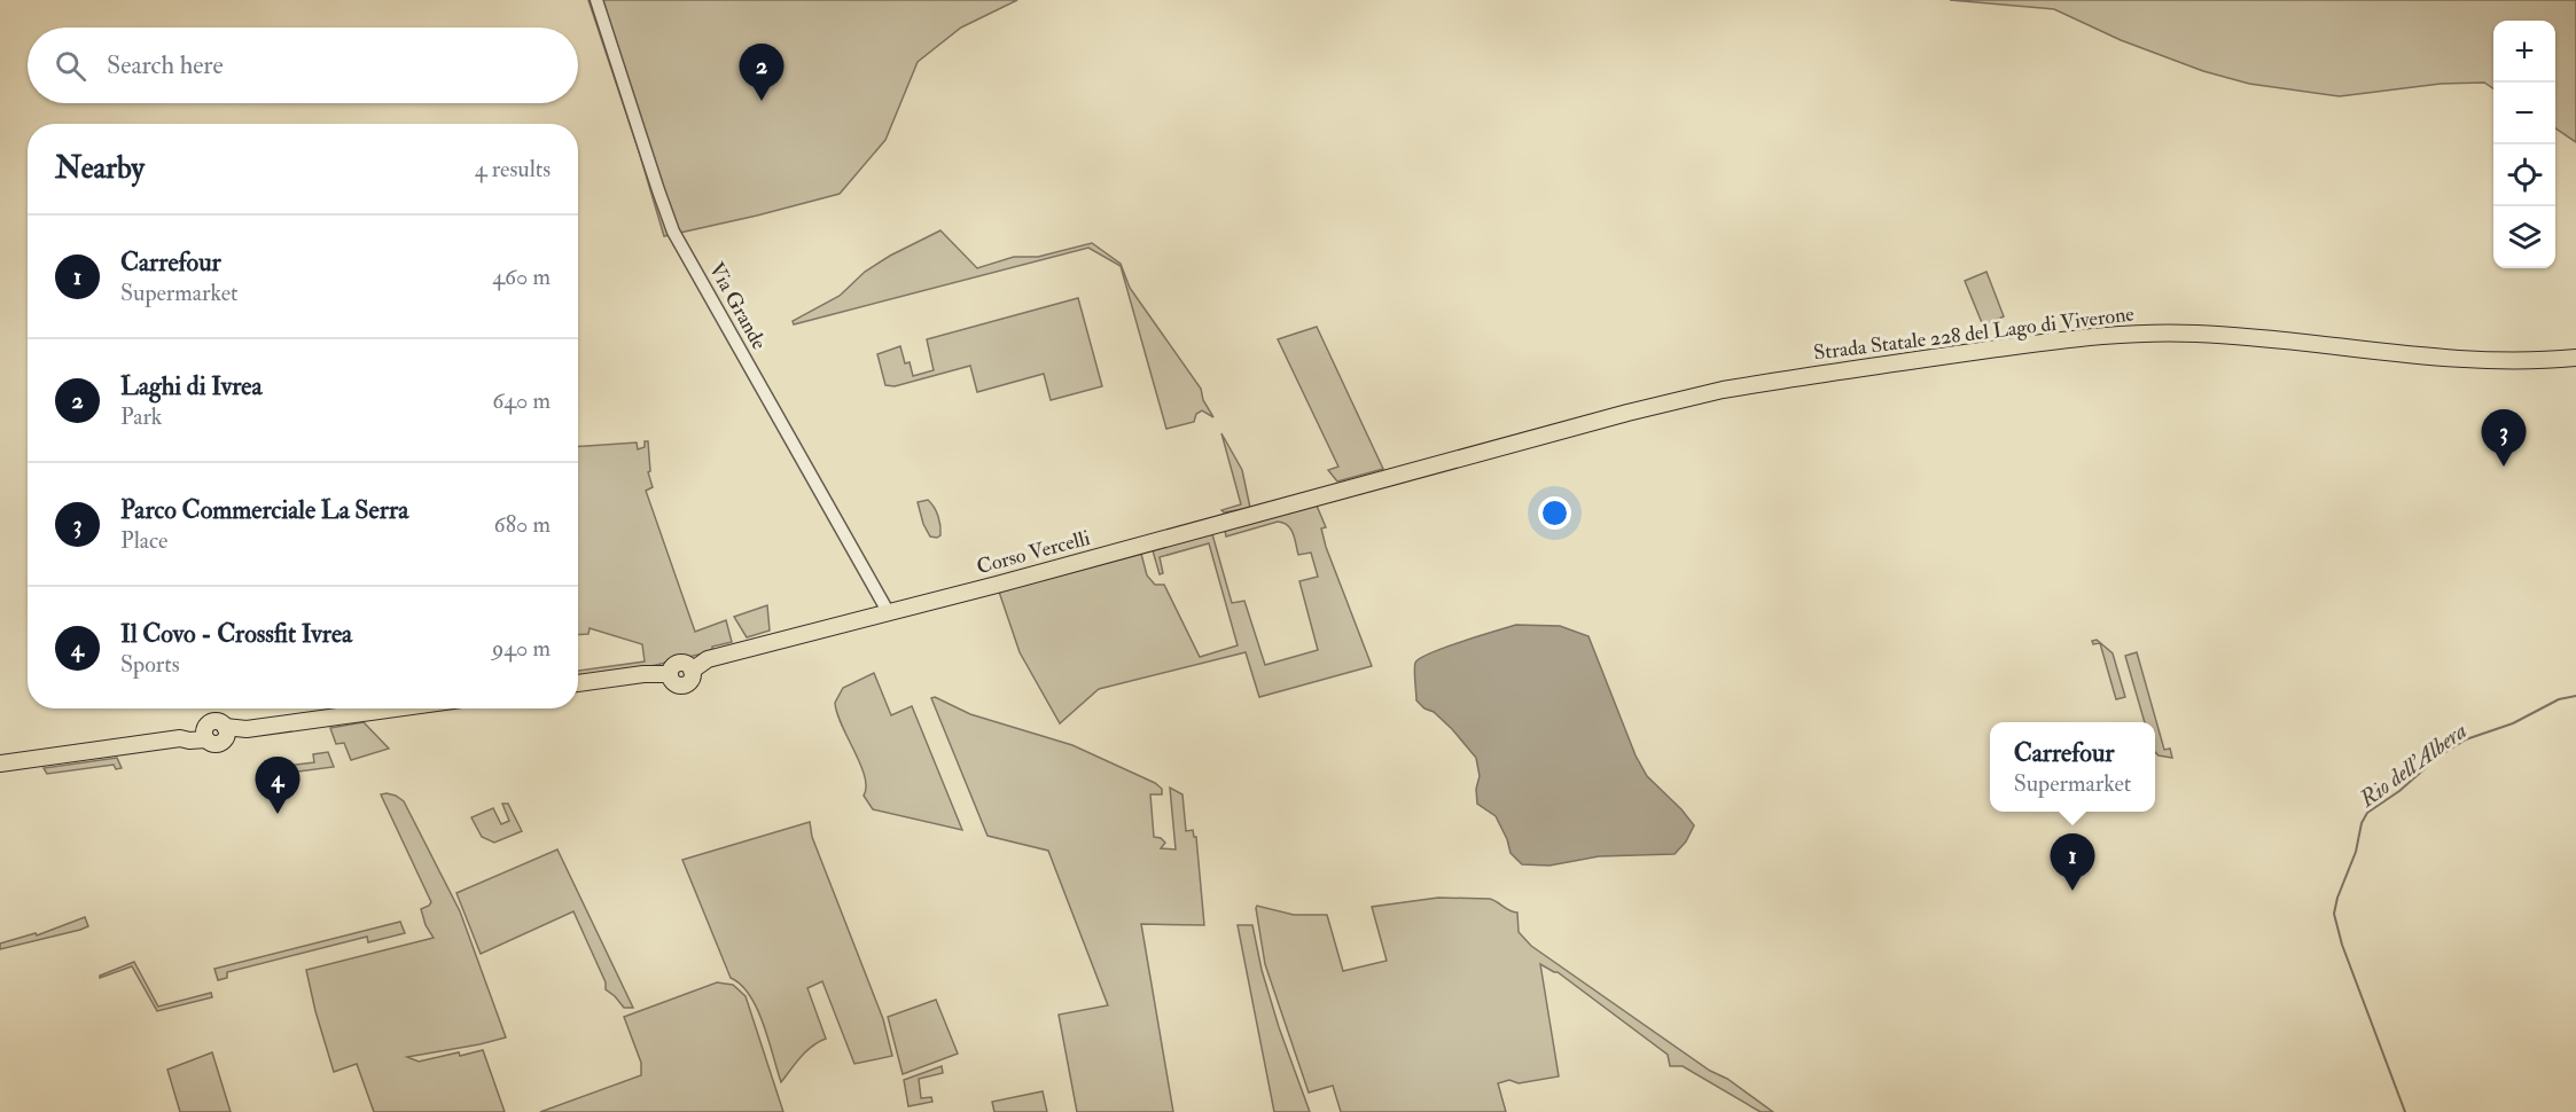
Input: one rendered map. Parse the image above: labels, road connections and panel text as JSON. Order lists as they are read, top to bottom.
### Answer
{
  "streets": {
    "main road": ["Strada Statale 228 del Lago di Viverone", "Corso Vercelli"],
    "street": ["Via Grande"]
  },
  "crossings": [
    ["Via Grande", "Corso Vercelli"],
    ["Strada Statale 228 del Lago di Viverone", "Corso Vercelli"]
  ],
  "water": ["Rio dell'Albera"],
  "page": {
    "map_buttons": ["+", "−"],
    "search": "Search here",
    "pins": [
      "2",
      "3",
      "4",
      "1"
    ],
    "heading": ["Nearby", "4 results"],
    "list": [
      {
        "mark": "1",
        "name": "Carrefour",
        "note": "Supermarket",
        "value": "460 m"
      },
      {
        "mark": "2",
        "name": "Laghi di Ivrea",
        "note": "Park",
        "value": "640 m"
      },
      {
        "mark": "3",
        "name": "Parco Commerciale La Serra",
        "note": "Place",
        "value": "680 m"
      },
      {
        "mark": "4",
        "name": "Il Covo - Crossfit Ivrea",
        "note": "Sports",
        "value": "940 m"
      }
    ],
    "popup": ["Carrefour", "Supermarket"]
  }
}
